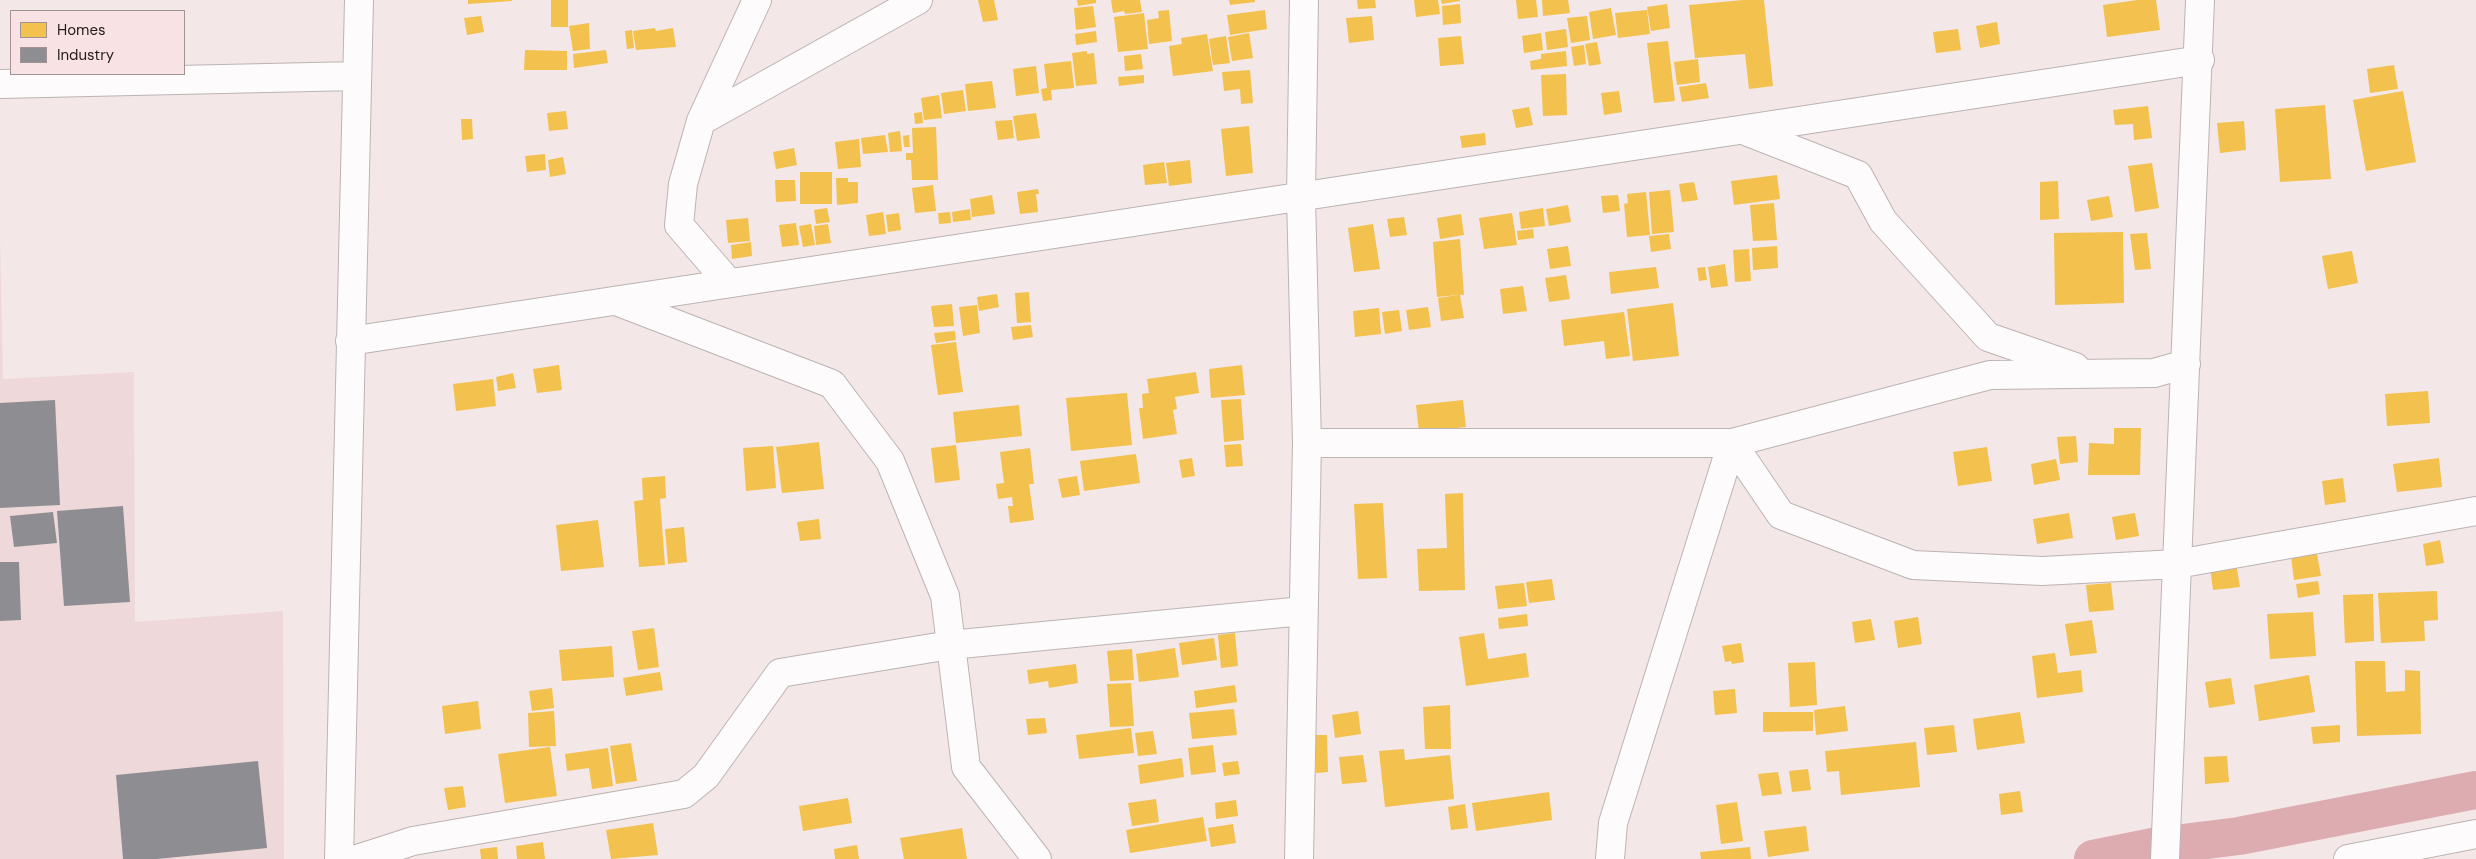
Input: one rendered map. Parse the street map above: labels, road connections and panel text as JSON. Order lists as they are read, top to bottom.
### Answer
{
  "legend": ["Homes", "Industry"]
}
